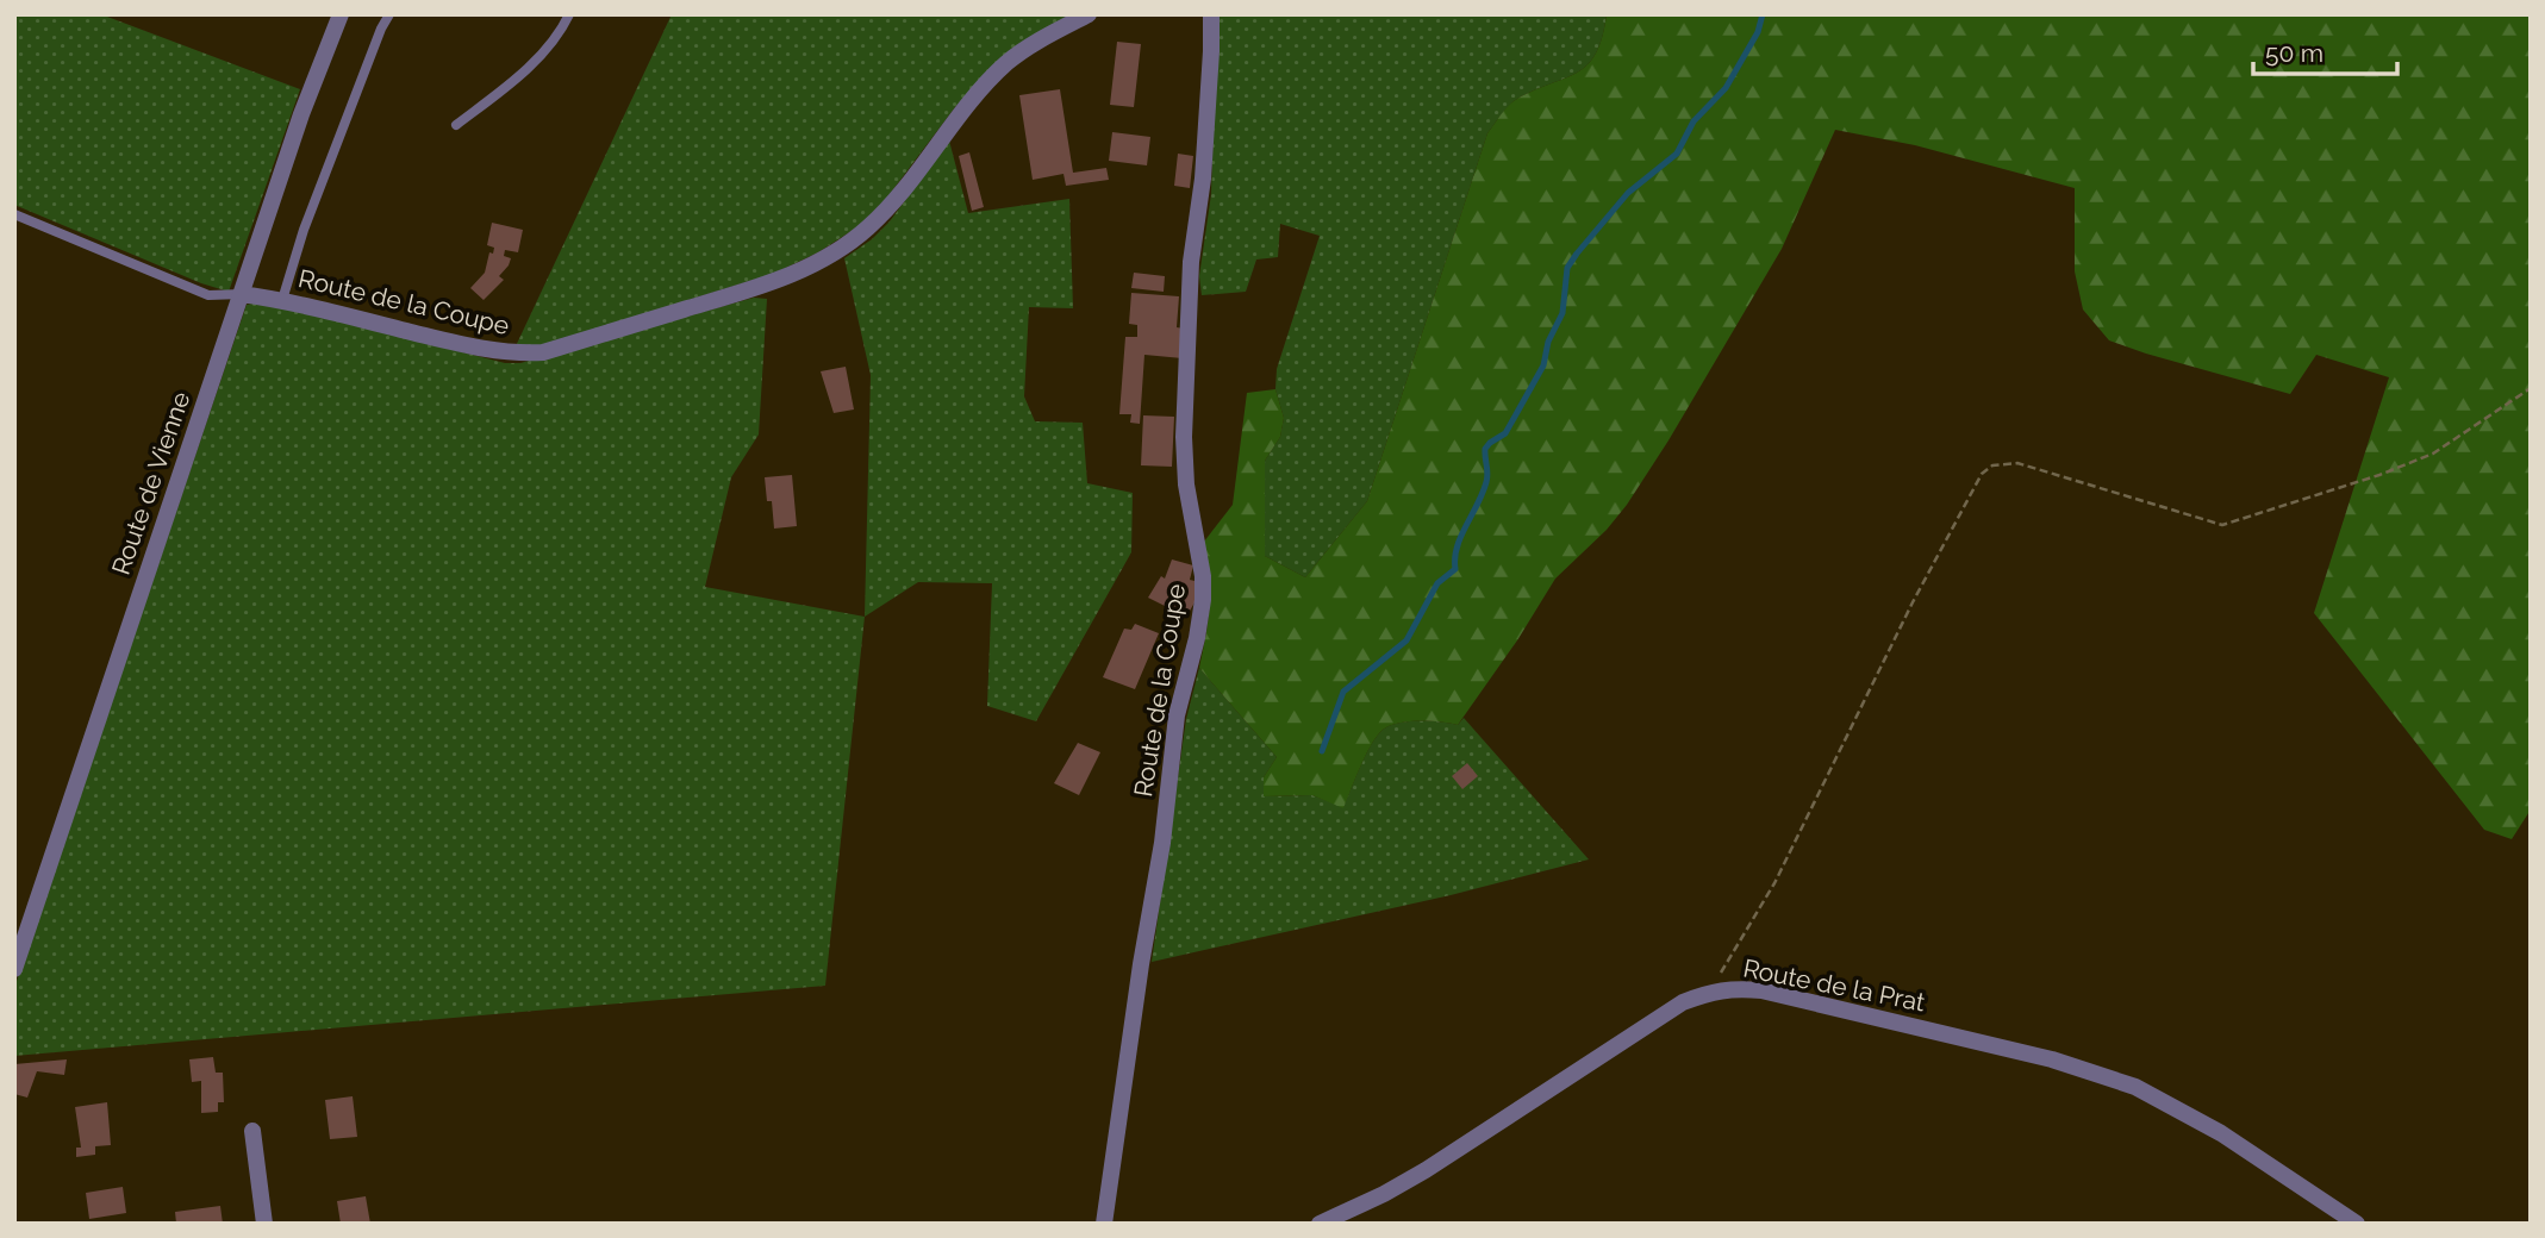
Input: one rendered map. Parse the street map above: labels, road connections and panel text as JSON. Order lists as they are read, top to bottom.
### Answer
{
  "streets": {
    "street": ["Route de la Coupe", "Route de Vienne", "Route de la Prat"]
  },
  "crossings": [
    ["Route de la Coupe", "Route de Vienne"]
  ],
  "scale_bar": "50 m"
}
